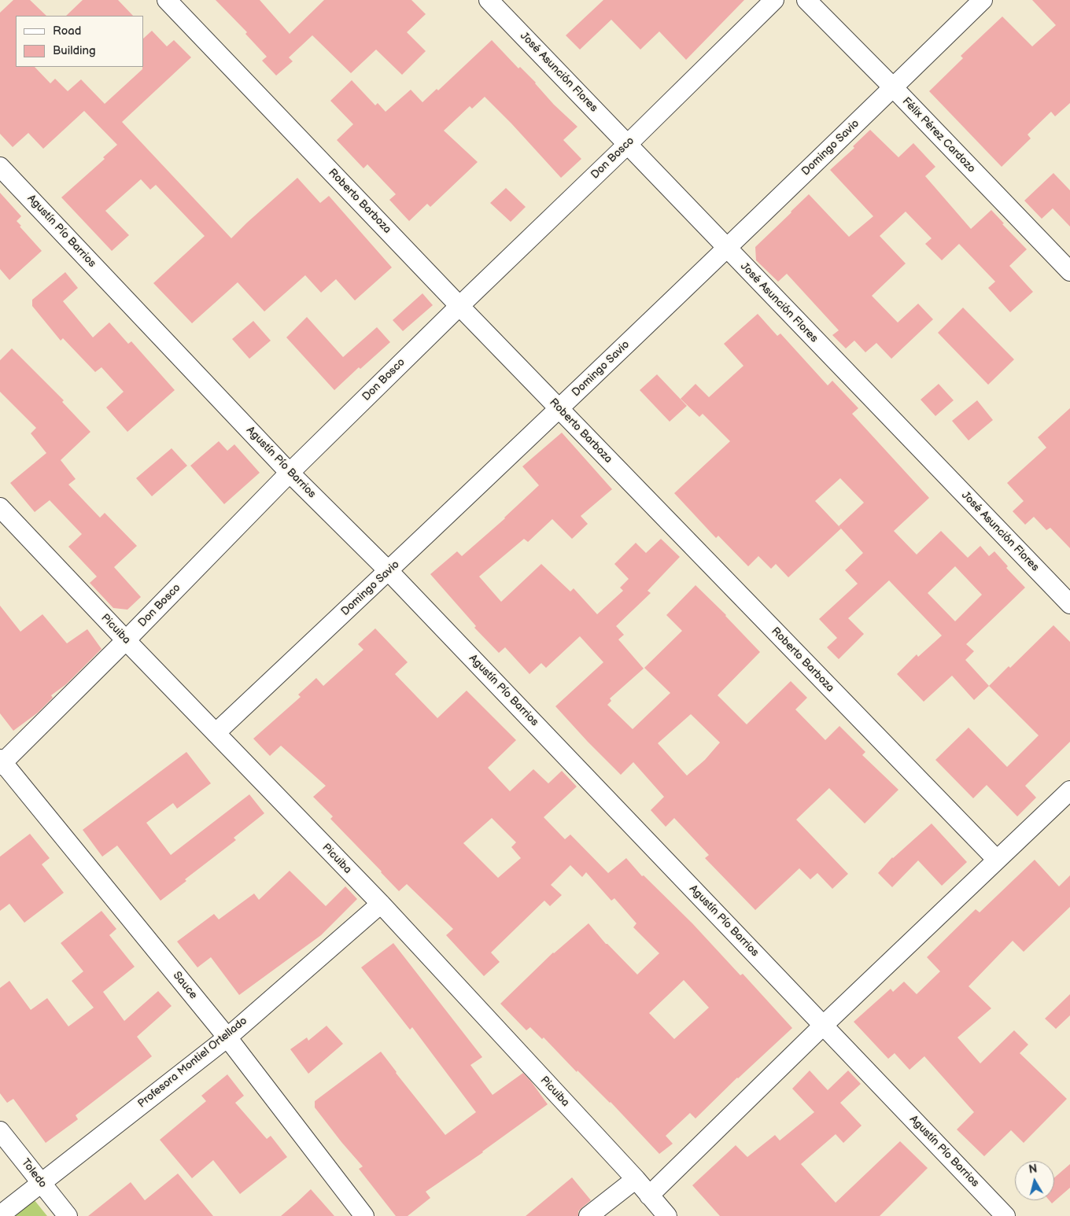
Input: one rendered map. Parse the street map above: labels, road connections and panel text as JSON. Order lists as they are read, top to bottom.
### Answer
{
  "streets": {
    "street": [
      "José Asunción Flores",
      "Félix Pérez Cardozo",
      "Domingo Savio",
      "Don Bosco",
      "Roberto Barboza",
      "Agustín Pío Barrios",
      "Picuiba",
      "Sauce",
      "Profesora Montiel Ortellado",
      "Toledo"
    ]
  },
  "crossings": [
    ["José Asunción Flores", "Domingo Savio"],
    ["José Asunción Flores", "Don Bosco"],
    ["Félix Pérez Cardozo", "Domingo Savio"],
    ["Domingo Savio", "Roberto Barboza"],
    ["Domingo Savio", "Agustín Pío Barrios"],
    ["Domingo Savio", "Picuiba"],
    ["Don Bosco", "Roberto Barboza"],
    ["Don Bosco", "Agustín Pío Barrios"],
    ["Don Bosco", "Picuiba"],
    ["Don Bosco", "Sauce"],
    ["Picuiba", "Profesora Montiel Ortellado"],
    ["Sauce", "Profesora Montiel Ortellado"],
    ["Profesora Montiel Ortellado", "Toledo"]
  ],
  "legend": ["Road", "Building"],
  "north": "top"
}
